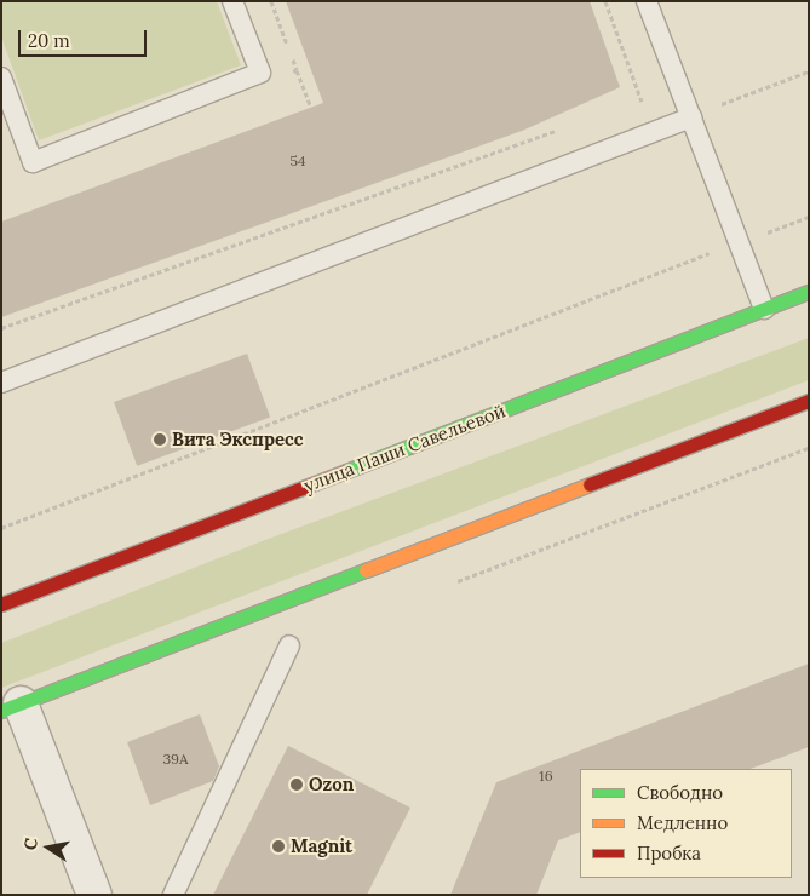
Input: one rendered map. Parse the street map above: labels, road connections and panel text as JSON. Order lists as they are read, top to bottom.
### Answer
{
  "streets": {
    "main road": ["улица Паши Савельевой"]
  },
  "places": ["Вита Экспресс", "Ozon", "Magnit"],
  "house_numbers": ["54", "39А", "16"],
  "legend": ["Свободно", "Медленно", "Пробка"],
  "scale_bar": "20 m",
  "north": "left"
}
